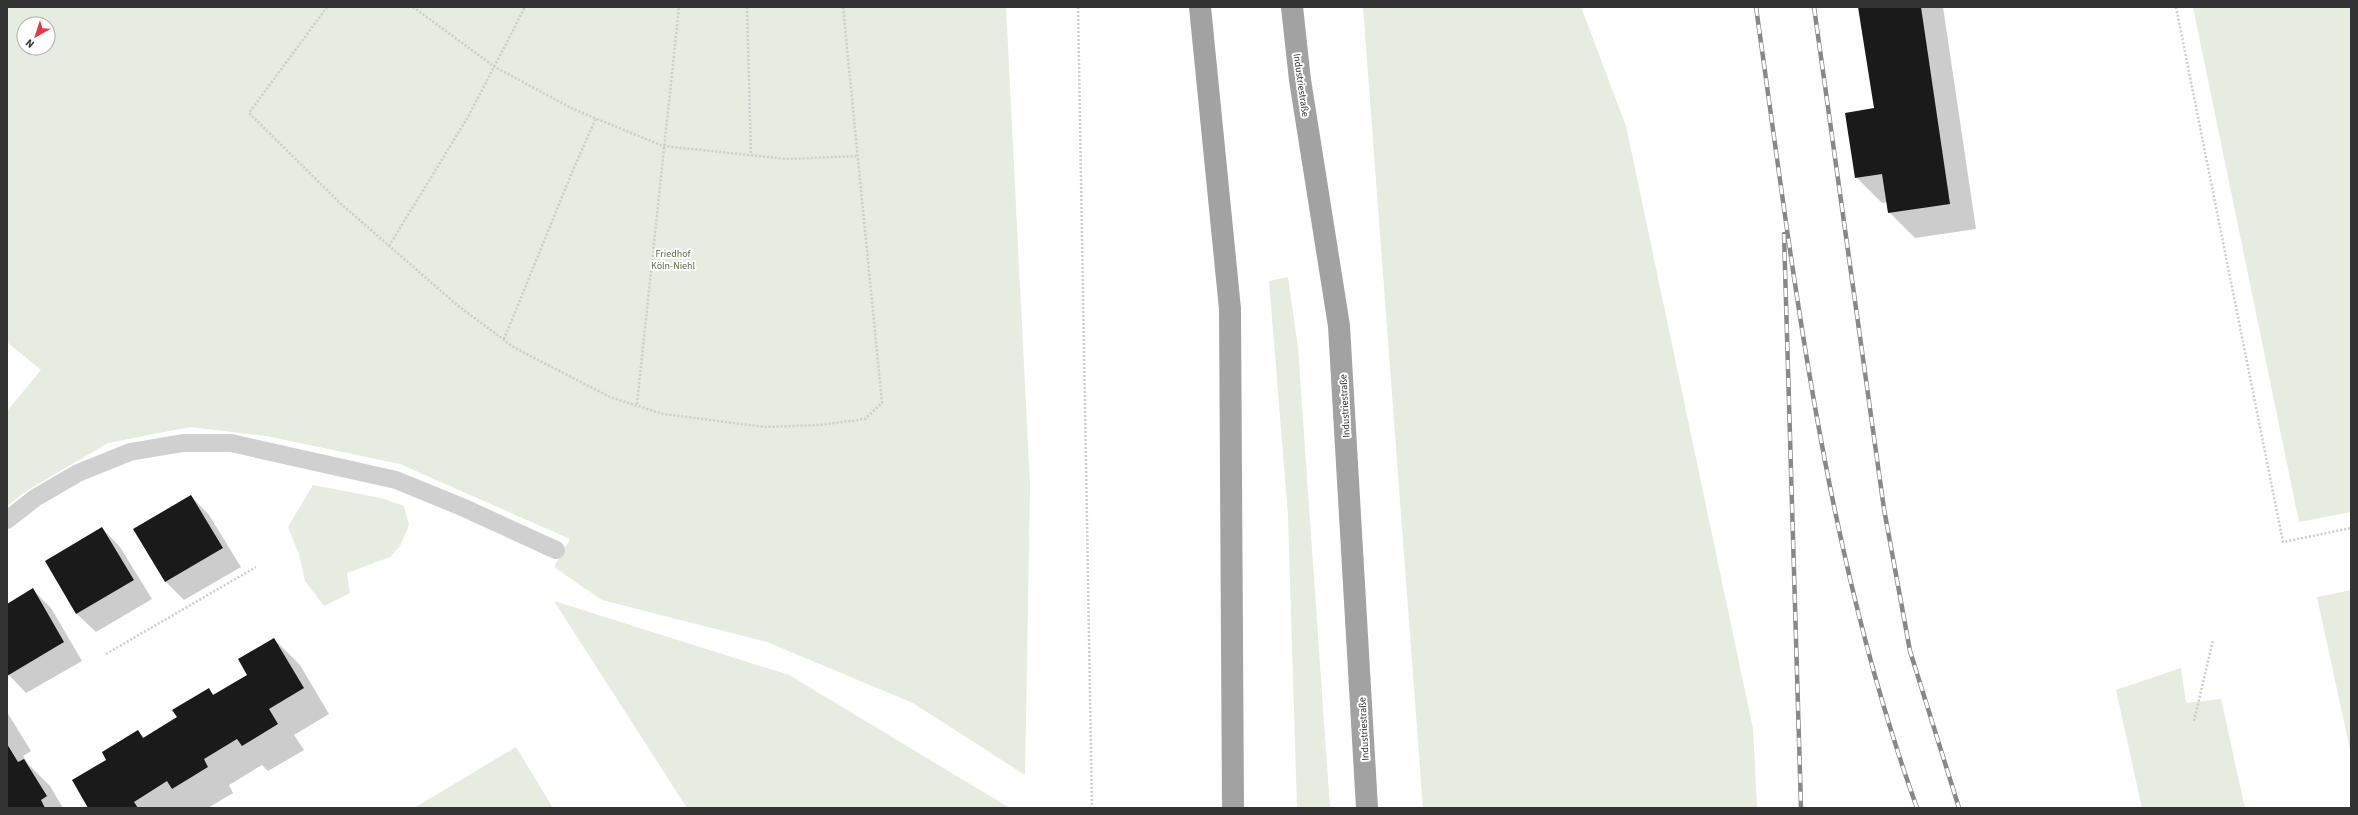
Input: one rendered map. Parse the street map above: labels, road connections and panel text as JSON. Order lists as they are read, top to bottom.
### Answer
{
  "streets": {
    "highway": ["Industriestraße"]
  },
  "parks": ["Friedhof Köln-Niehl"],
  "north": "bottom left"
}
